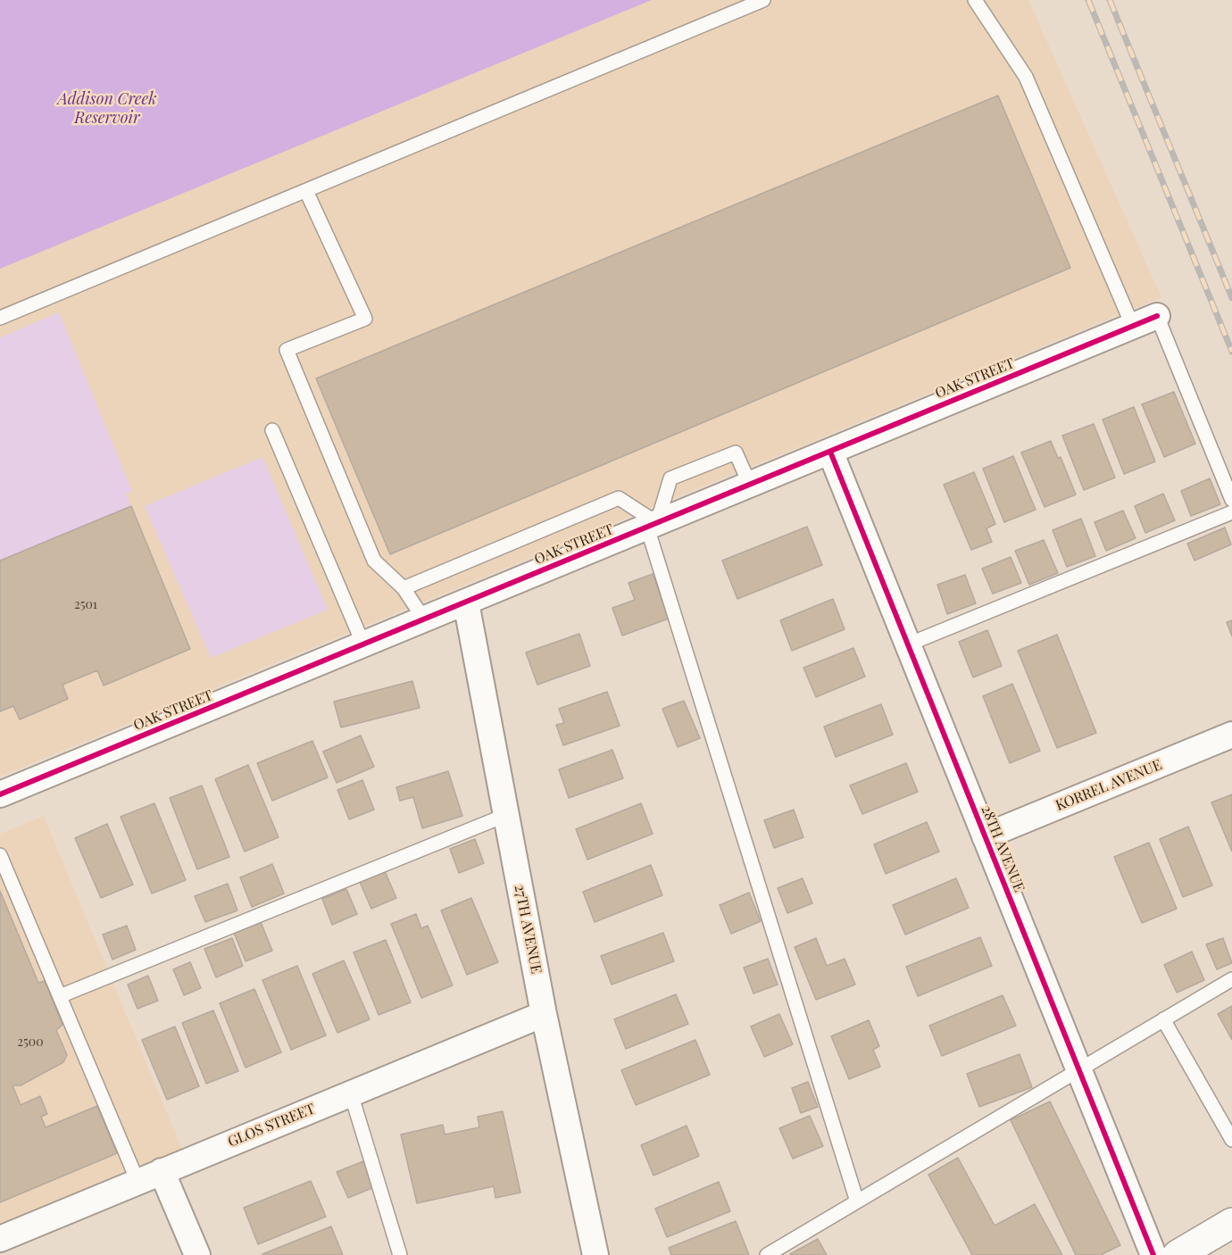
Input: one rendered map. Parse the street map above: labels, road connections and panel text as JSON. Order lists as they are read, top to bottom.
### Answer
{
  "streets": {
    "street": [
      "OAK STREET",
      "KORREL AVENUE",
      "28TH AVENUE",
      "27TH AVENUE",
      "GLOS STREET"
    ]
  },
  "crossings": [
    ["OAK STREET", "28TH AVENUE"],
    ["OAK STREET", "27TH AVENUE"],
    ["KORREL AVENUE", "28TH AVENUE"],
    ["27TH AVENUE", "GLOS STREET"]
  ],
  "water": ["Addison Creek Reservoir"],
  "house_numbers": ["2501", "2500"]
}
